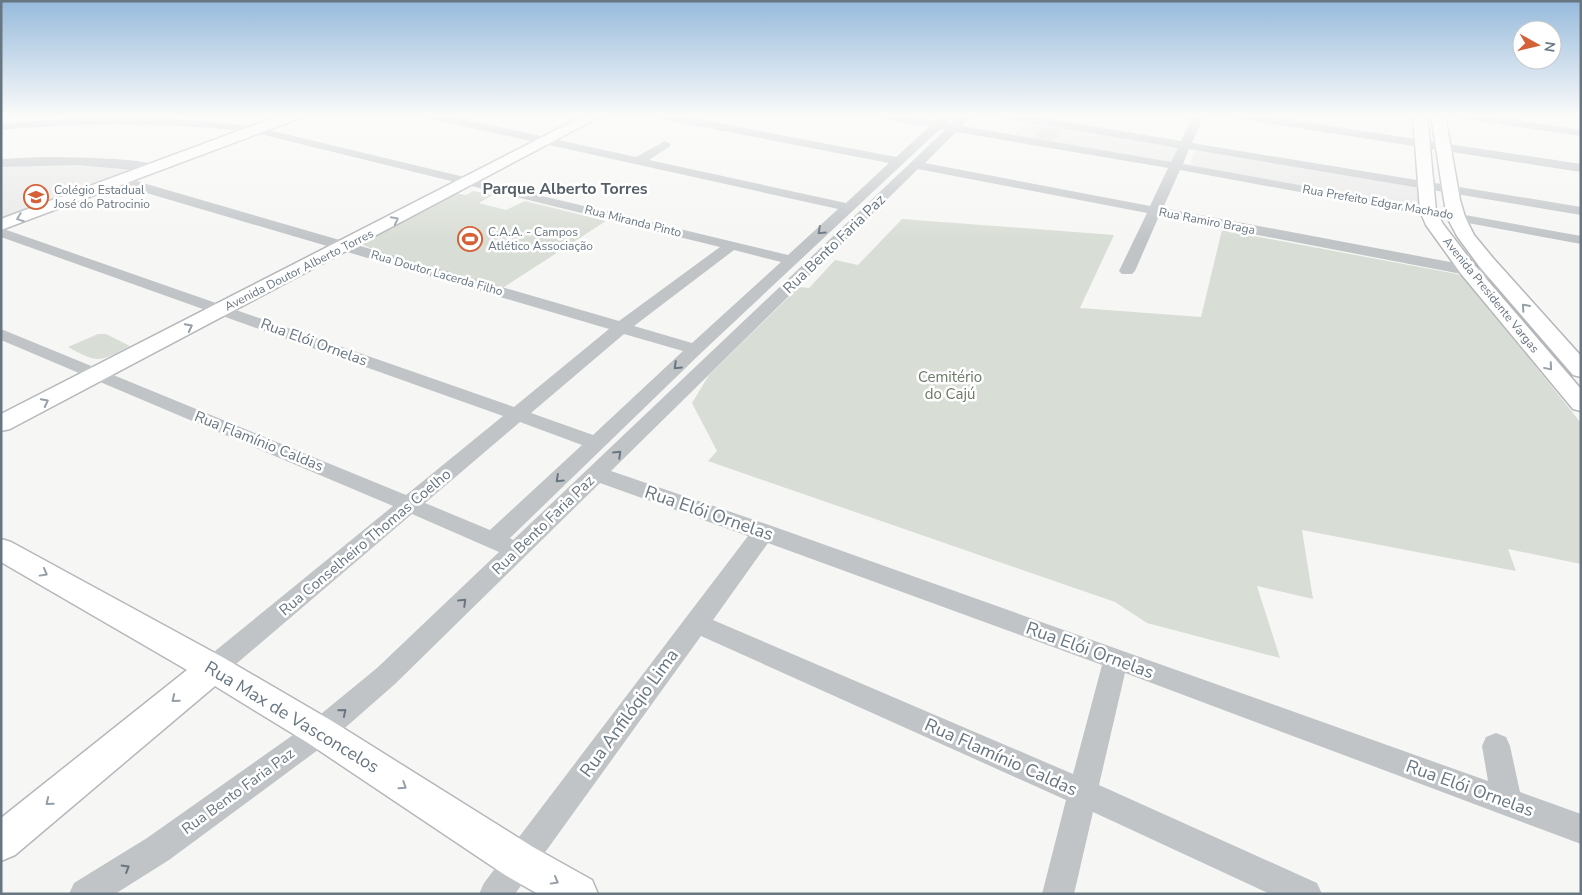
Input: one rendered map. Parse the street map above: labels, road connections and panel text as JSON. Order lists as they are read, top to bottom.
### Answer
{
  "streets": {
    "main road": [
      "Avenida Doutor Alberto Torres",
      "Avenida Presidente Vargas",
      "Rua Conselheiro Thomas Coelho",
      "Rua Max de Vasconcelos"
    ],
    "street": [
      "Rua Prefeito Edgar Machado",
      "Rua Miranda Pinto",
      "Rua Ramiro Braga",
      "Rua Bento Faria Paz",
      "Rua Doutor Lacerda Filho",
      "Rua Elói Ornelas",
      "Rua Flamínio Caldas",
      "Rua Anfilóqio Lima"
    ]
  },
  "crossings": [
    ["Rua Prefeito Edgar Machado", "Avenida Presidente Vargas"],
    ["Rua Miranda Pinto", "Rua Bento Faria Paz"],
    ["Rua Miranda Pinto", "Avenida Doutor Alberto Torres"],
    ["Rua Miranda Pinto", "Rua Conselheiro Thomas Coelho"],
    ["Rua Ramiro Braga", "Rua Bento Faria Paz"],
    ["Rua Ramiro Braga", "Avenida Presidente Vargas"],
    ["Rua Bento Faria Paz", "Rua Doutor Lacerda Filho"],
    ["Rua Bento Faria Paz", "Rua Elói Ornelas"],
    ["Rua Bento Faria Paz", "Rua Flamínio Caldas"],
    ["Rua Bento Faria Paz", "Rua Max de Vasconcelos"],
    ["Avenida Doutor Alberto Torres", "Rua Doutor Lacerda Filho"],
    ["Avenida Doutor Alberto Torres", "Rua Elói Ornelas"],
    ["Avenida Doutor Alberto Torres", "Rua Flamínio Caldas"],
    ["Rua Doutor Lacerda Filho", "Rua Conselheiro Thomas Coelho"],
    ["Rua Elói Ornelas", "Rua Conselheiro Thomas Coelho"],
    ["Rua Elói Ornelas", "Rua Anfilóqio Lima"],
    ["Rua Flamínio Caldas", "Rua Conselheiro Thomas Coelho"],
    ["Rua Flamínio Caldas", "Rua Anfilóqio Lima"],
    ["Rua Conselheiro Thomas Coelho", "Rua Max de Vasconcelos"],
    ["Rua Anfilóqio Lima", "Rua Max de Vasconcelos"]
  ],
  "one_way": ["Rua Max de Vasconcelos"],
  "districts": ["Parque Alberto Torres"],
  "parks": ["Cemitério do Cajú"],
  "places": {
    "school or university": ["Colégio Estadual José do Patrocinio"],
    "sports": ["C.A.A. - Campos Atlético Associação"]
  },
  "north": "right"
}
